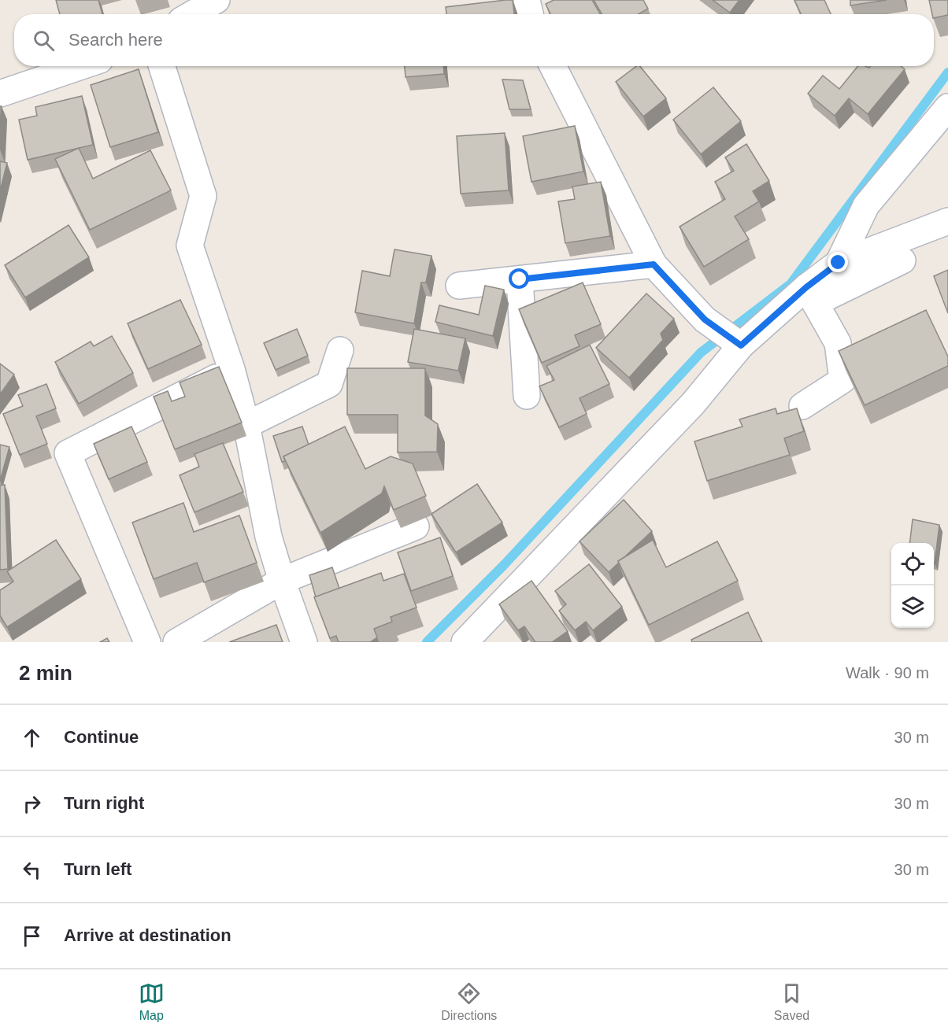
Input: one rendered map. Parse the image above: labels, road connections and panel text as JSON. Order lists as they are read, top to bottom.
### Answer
{
  "page": {
    "search": "Search here",
    "heading": ["2 min", "Walk · 90 m"],
    "list": [
      ["Continue", "30 m"],
      ["Turn right", "30 m"],
      ["Turn left", "30 m"],
      "Arrive at destination"
    ],
    "nav": ["Map", "Directions", "Saved"]
  }
}
